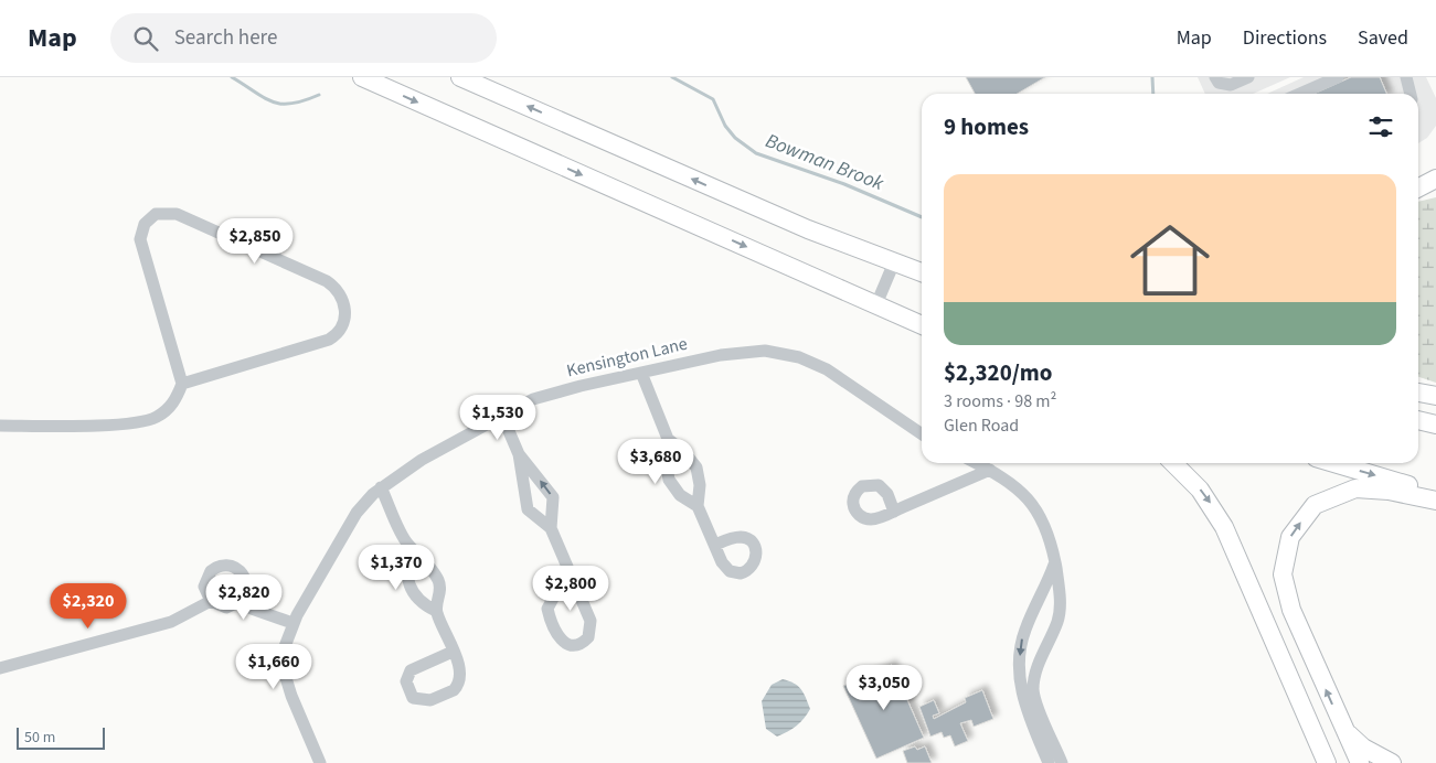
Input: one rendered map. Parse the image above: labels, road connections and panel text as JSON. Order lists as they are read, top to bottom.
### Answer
{
  "streets": {
    "street": ["Kensington Lane"]
  },
  "water": ["Bowman Brook"],
  "scale_bar": "50 m",
  "page": {
    "header": "Map",
    "search": "Search here",
    "nav": ["Map", "Directions", "Saved"],
    "heading": "9 homes",
    "list": [
      {
        "name": "$2,320/mo",
        "note": "3 rooms · 98 m² · Glen Road"
      }
    ],
    "price": [
      "$2,850",
      "$1,530",
      "$3,680",
      "$1,370",
      "$2,800",
      "$2,820",
      "$2,320",
      "$1,660",
      "$3,050"
    ],
    "scale": "50 m"
  }
}
